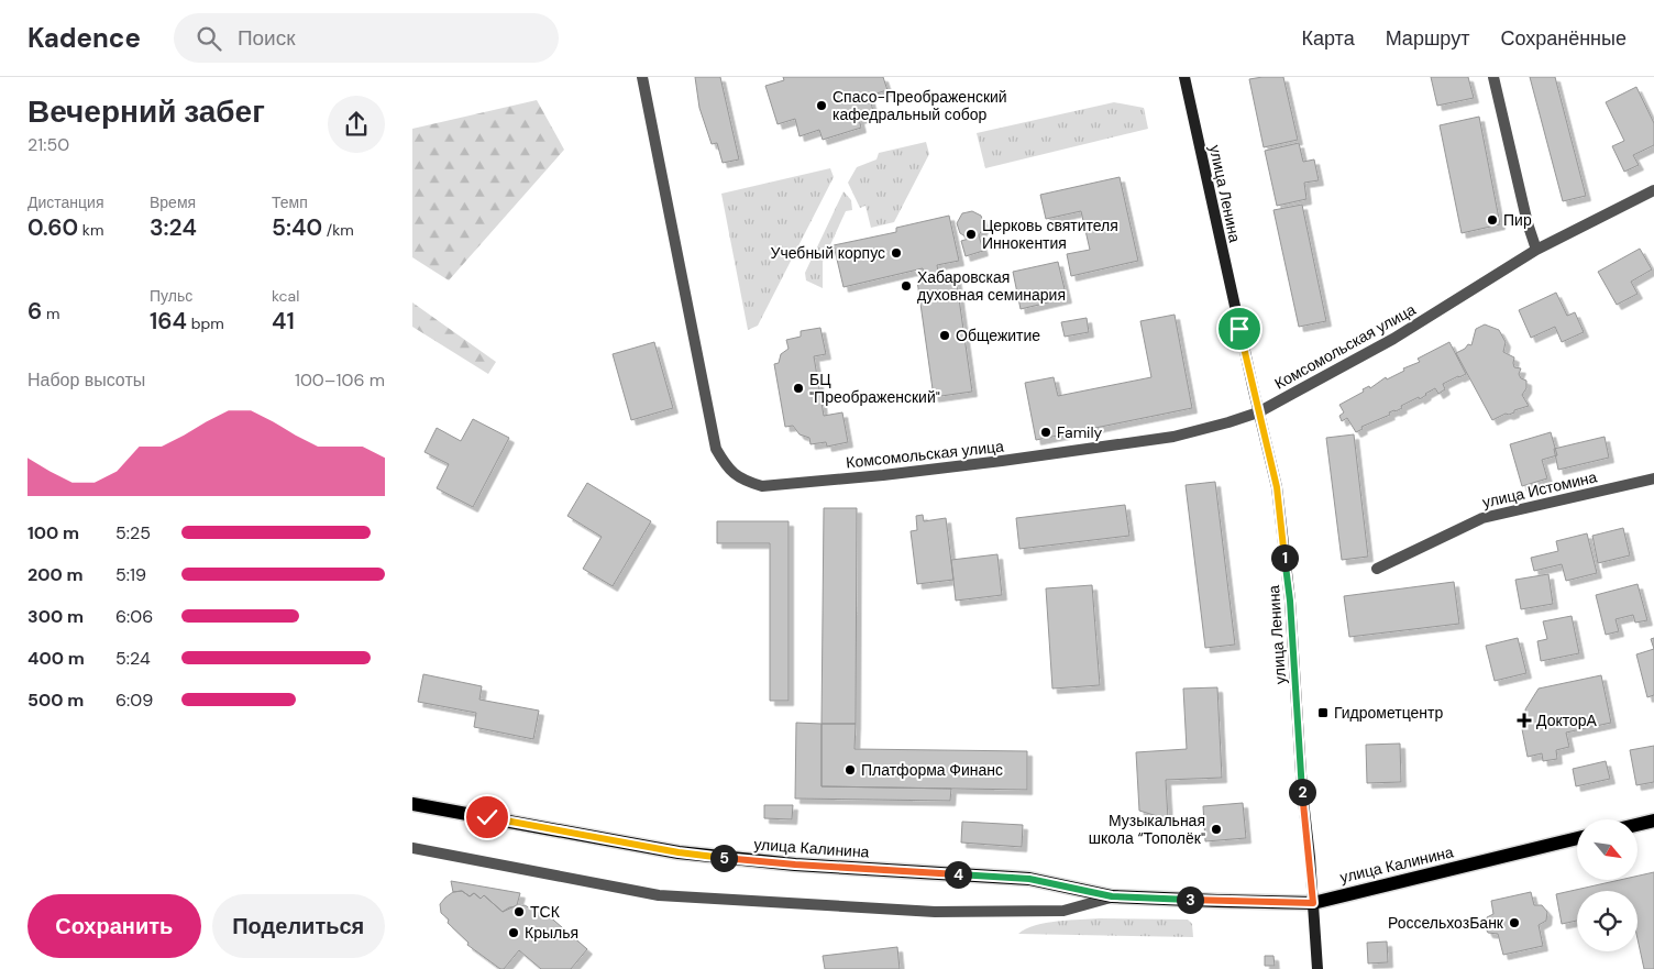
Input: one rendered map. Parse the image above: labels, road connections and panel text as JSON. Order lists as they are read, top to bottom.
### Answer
{
  "streets": {
    "main road": ["улица Ленина", "улица Калинина"],
    "street": ["Комсомольская улица", "улица Истомина"]
  },
  "crossings": [
    ["улица Ленина", "Комсомольская улица"],
    ["улица Ленина", "улица Калинина"]
  ],
  "places": {
    "other": [
      "Спасо-Преображенский кафедральный собор",
      "Пир",
      "Церковь святителя Иннокентия",
      "Учебный корпус",
      "Хабаровская духовная семинария",
      "Общежитие",
      "БЦ \"Преображенский\"",
      "Family",
      "Платформа Финанс",
      "Музыкальная школа “Тополёк\"",
      "ТСК",
      "РоссельхозБанк",
      "Крылья"
    ],
    "transit": ["Гидрометцентр"],
    "health": ["ДокторА"]
  },
  "north": "bottom right",
  "page": {
    "header": "Kadence",
    "search": "Поиск",
    "nav": ["Карта", "Маршрут", "Сохранённые"],
    "heading": ["Вечерний забег", "21:50"],
    "stats": [
      ["Дистанция", "0.60 km"],
      ["Время", "3:24"],
      ["Темп", "5:40 /km"],
      ["6 m"],
      ["Пульс", "164 bpm"],
      ["kcal", "41"]
    ],
    "chart": ["Набор высоты", "100–106 m"],
    "list": [
      {
        "name": "100 m",
        "note": "5:25"
      },
      {
        "name": "200 m",
        "note": "5:19"
      },
      {
        "name": "300 m",
        "note": "6:06"
      },
      {
        "name": "400 m",
        "note": "5:24"
      },
      {
        "name": "500 m",
        "note": "6:09"
      }
    ],
    "pins": [
      "1",
      "2",
      "5",
      "4",
      "3"
    ],
    "buttons": ["Сохранить", "Поделиться"]
  }
}
